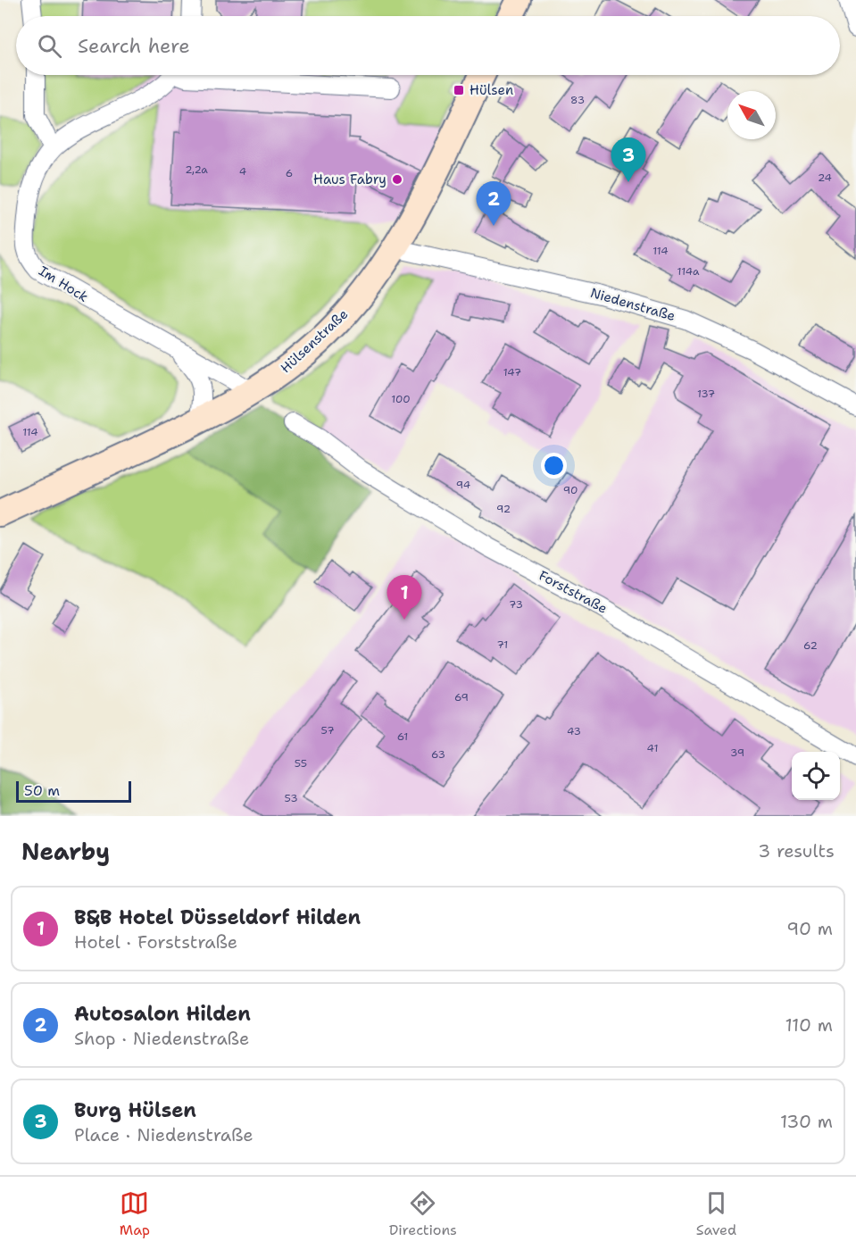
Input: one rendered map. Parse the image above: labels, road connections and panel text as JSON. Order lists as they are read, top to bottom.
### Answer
{
  "streets": {
    "main road": ["Hülsenstraße"],
    "street": ["Im Hock", "Niedenstraße", "Forststraße"]
  },
  "crossings": [
    ["Im Hock", "Hülsenstraße"],
    ["Niedenstraße", "Hülsenstraße"]
  ],
  "places": {
    "transit": ["Hülsen"],
    "other": ["Haus Fabry"]
  },
  "house_numbers": [
    "83",
    "2,2a",
    "4",
    "6",
    "24",
    "114",
    "114a",
    "147",
    "137",
    "100",
    "114",
    "94",
    "90",
    "92",
    "73",
    "71",
    "62",
    "69",
    "57",
    "43",
    "61",
    "41",
    "39",
    "63",
    "55",
    "53"
  ],
  "scale_bar": "50 m",
  "north": "top left",
  "page": {
    "search": "Search here",
    "pins": ["3", "2", "1"],
    "scale": "50 m",
    "heading": ["Nearby", "3 results"],
    "list": [
      {
        "mark": "1",
        "name": "B&B Hotel Düsseldorf Hilden",
        "note": "Hotel · Forststraße",
        "value": "90 m"
      },
      {
        "mark": "2",
        "name": "Autosalon Hilden",
        "note": "Shop · Niedenstraße",
        "value": "110 m"
      },
      {
        "mark": "3",
        "name": "Burg Hülsen",
        "note": "Place · Niedenstraße",
        "value": "130 m"
      }
    ],
    "nav": ["Map", "Directions", "Saved"]
  }
}
